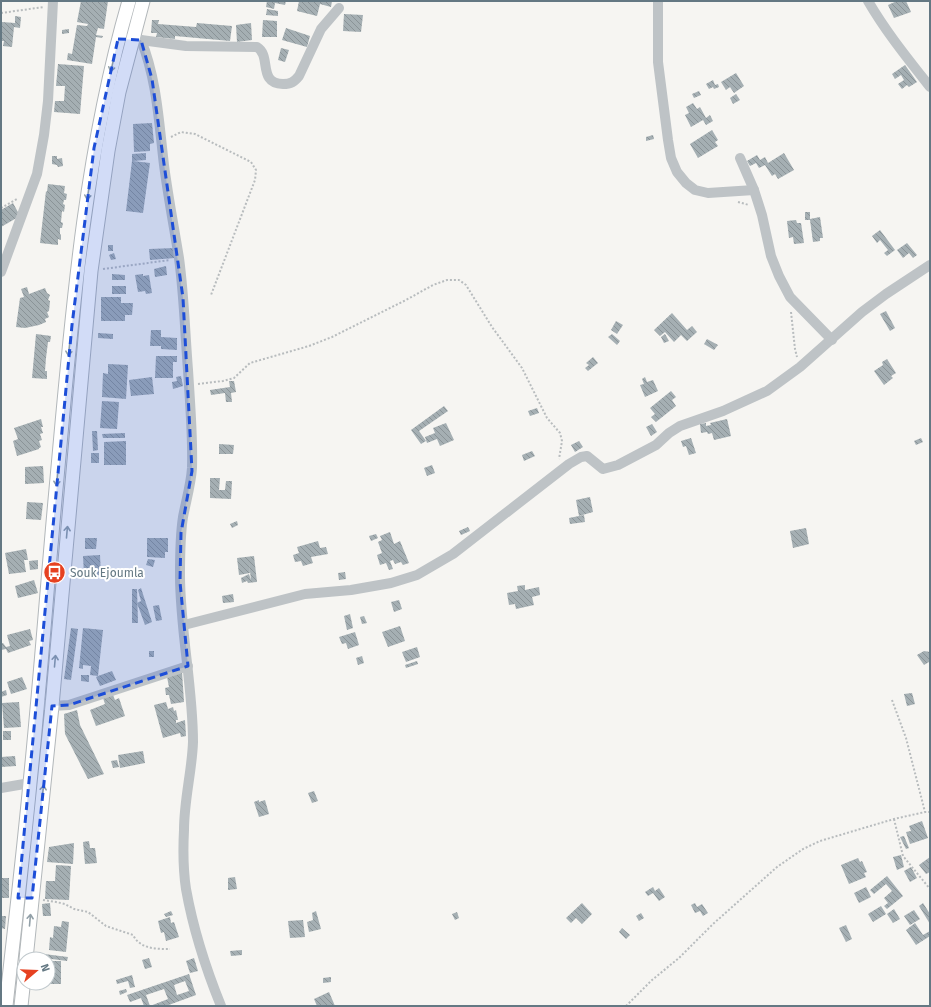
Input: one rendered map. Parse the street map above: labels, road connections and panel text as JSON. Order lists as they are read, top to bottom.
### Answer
{
  "places": {
    "bus stop": ["Souk Ejoumla"]
  },
  "north": "right"
}
